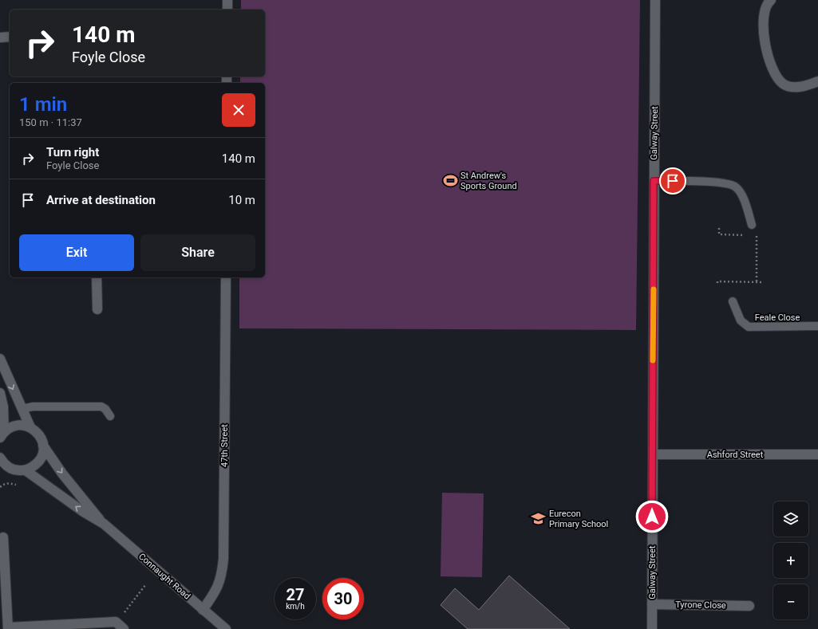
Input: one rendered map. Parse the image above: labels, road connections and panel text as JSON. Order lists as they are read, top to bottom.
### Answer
{
  "streets": {
    "street": [
      "Galway Street",
      "47th Street",
      "Ashford Street",
      "Connaught Road",
      "Tyrone Close"
    ],
    "lane": ["Feale Close"]
  },
  "crossings": [
    ["Galway Street", "Ashford Street"],
    ["Galway Street", "Tyrone Close"],
    ["47th Street", "Connaught Road"]
  ],
  "places": {
    "sports": ["St Andrew's Sports Ground"],
    "school or university": ["Eurecon Primary School"]
  },
  "page": {
    "turn": ["140 m", "Foyle Close"],
    "heading": ["1 min", "150 m · 11:37"],
    "list": [
      {
        "name": "Turn right",
        "note": "Foyle Close",
        "value": "140 m"
      },
      {
        "name": "Arrive at destination",
        "value": "10 m"
      }
    ],
    "buttons": ["Exit", "Share"],
    "map_buttons": ["+", "−"],
    "speed": "27 km/h",
    "limit": "30"
  }
}
